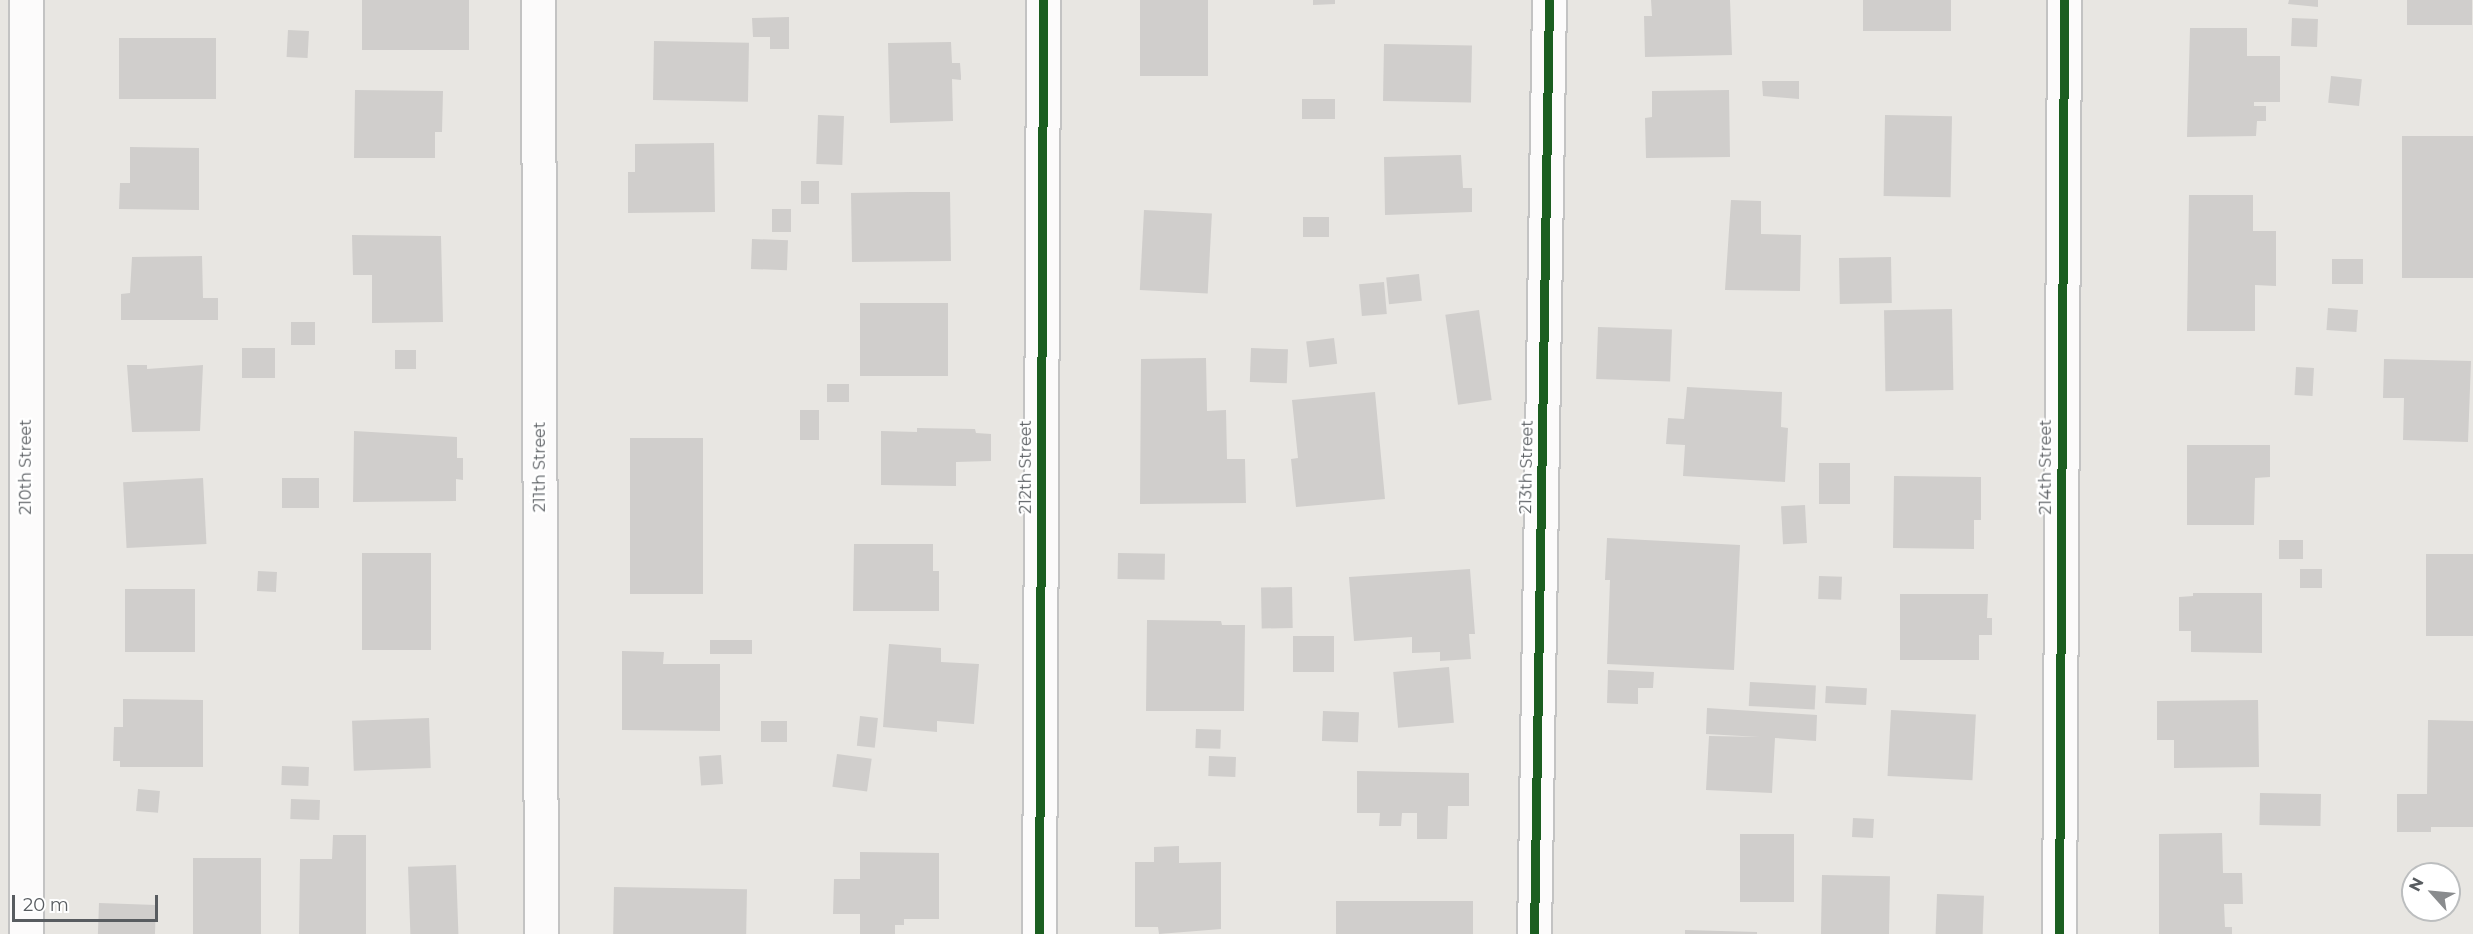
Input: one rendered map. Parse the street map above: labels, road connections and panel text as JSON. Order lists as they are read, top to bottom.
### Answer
{
  "streets": {
    "street": [
      "210th Street",
      "211th Street",
      "212th Street",
      "213th Street",
      "214th Street"
    ]
  },
  "scale_bar": "20 m",
  "north": "top left"
}
